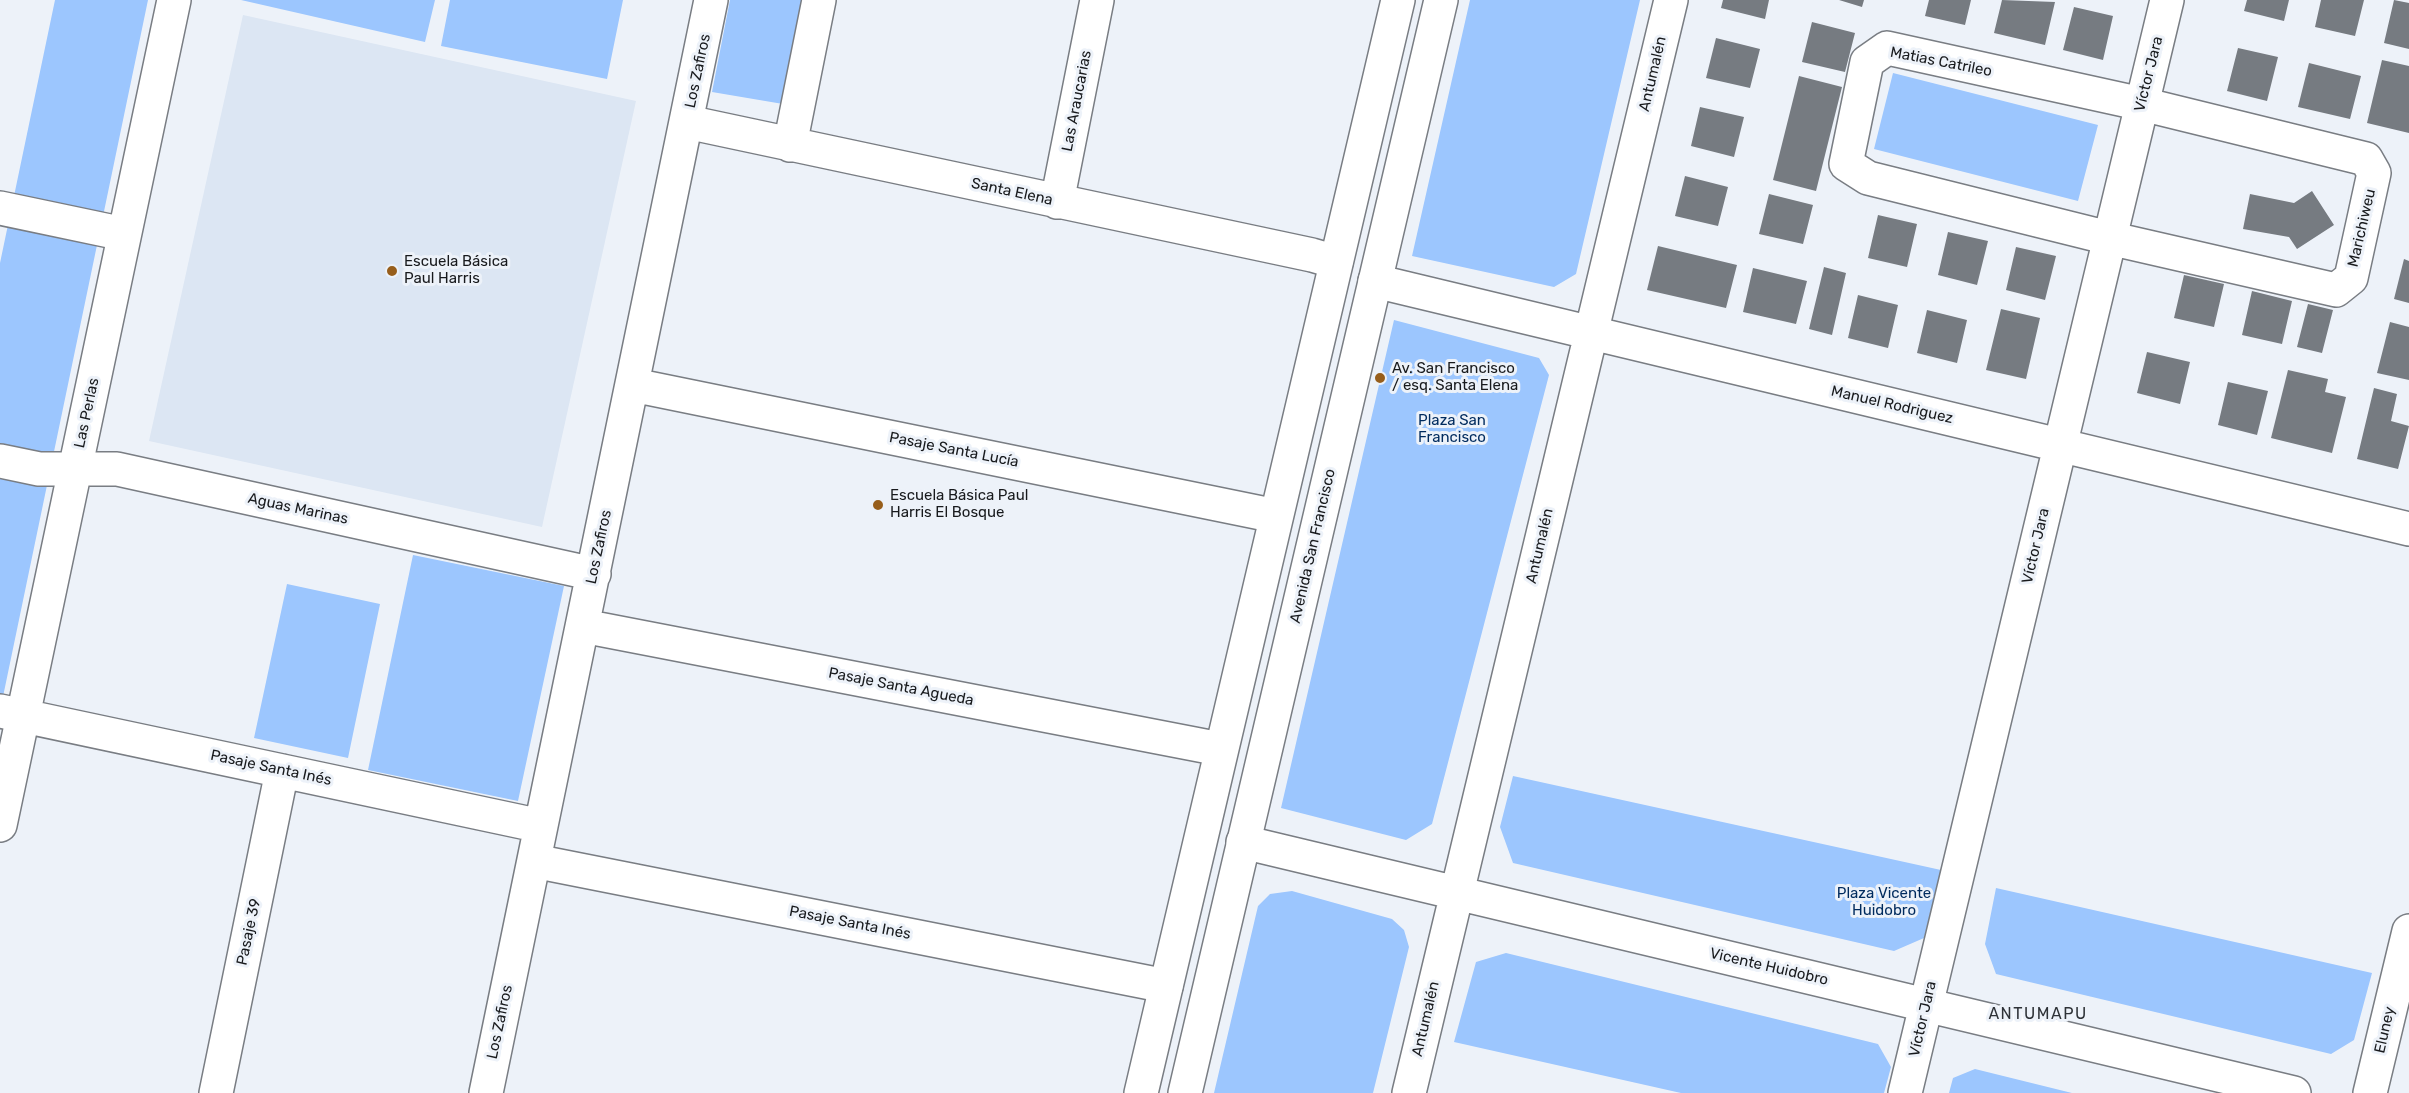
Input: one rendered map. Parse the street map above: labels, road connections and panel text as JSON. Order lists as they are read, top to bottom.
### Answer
{
  "streets": {
    "street": [
      "Matias Catrileo",
      "Los Zafiros",
      "Antumalén",
      "Víctor Jara",
      "Las Araucarias",
      "Santa Elena",
      "Marichiweu",
      "Manuel Rodriguez",
      "Las Perlas",
      "Pasaje Santa Lucía",
      "Aguas Marinas",
      "Avenida San Francisco",
      "Pasaje Santa Agueda",
      "Pasaje Santa Inés",
      "Pasaje 39",
      "Vicente Huidobro",
      "Eluney"
    ]
  },
  "crossings": [
    ["Matias Catrileo", "Víctor Jara"],
    ["Matias Catrileo", "Marichiweu"],
    ["Los Zafiros", "Santa Elena"],
    ["Los Zafiros", "Pasaje Santa Lucía"],
    ["Los Zafiros", "Aguas Marinas"],
    ["Los Zafiros", "Pasaje Santa Agueda"],
    ["Los Zafiros", "Pasaje Santa Inés"],
    ["Antumalén", "Manuel Rodriguez"],
    ["Antumalén", "Vicente Huidobro"],
    ["Víctor Jara", "Marichiweu"],
    ["Víctor Jara", "Manuel Rodriguez"],
    ["Víctor Jara", "Vicente Huidobro"],
    ["Las Araucarias", "Santa Elena"],
    ["Manuel Rodriguez", "Avenida San Francisco"],
    ["Las Perlas", "Aguas Marinas"],
    ["Las Perlas", "Pasaje Santa Inés"],
    ["Avenida San Francisco", "Vicente Huidobro"],
    ["Pasaje Santa Inés", "Pasaje 39"]
  ],
  "districts": ["ANTUMAPU"],
  "parks": ["Plaza San Francisco", "Plaza Vicente Huidobro"],
  "places": ["Escuela Básica Paul Harris", "Av. San Francisco / esq. Santa Elena", "Escuela Básica Paul Harris El Bosque"]
}
